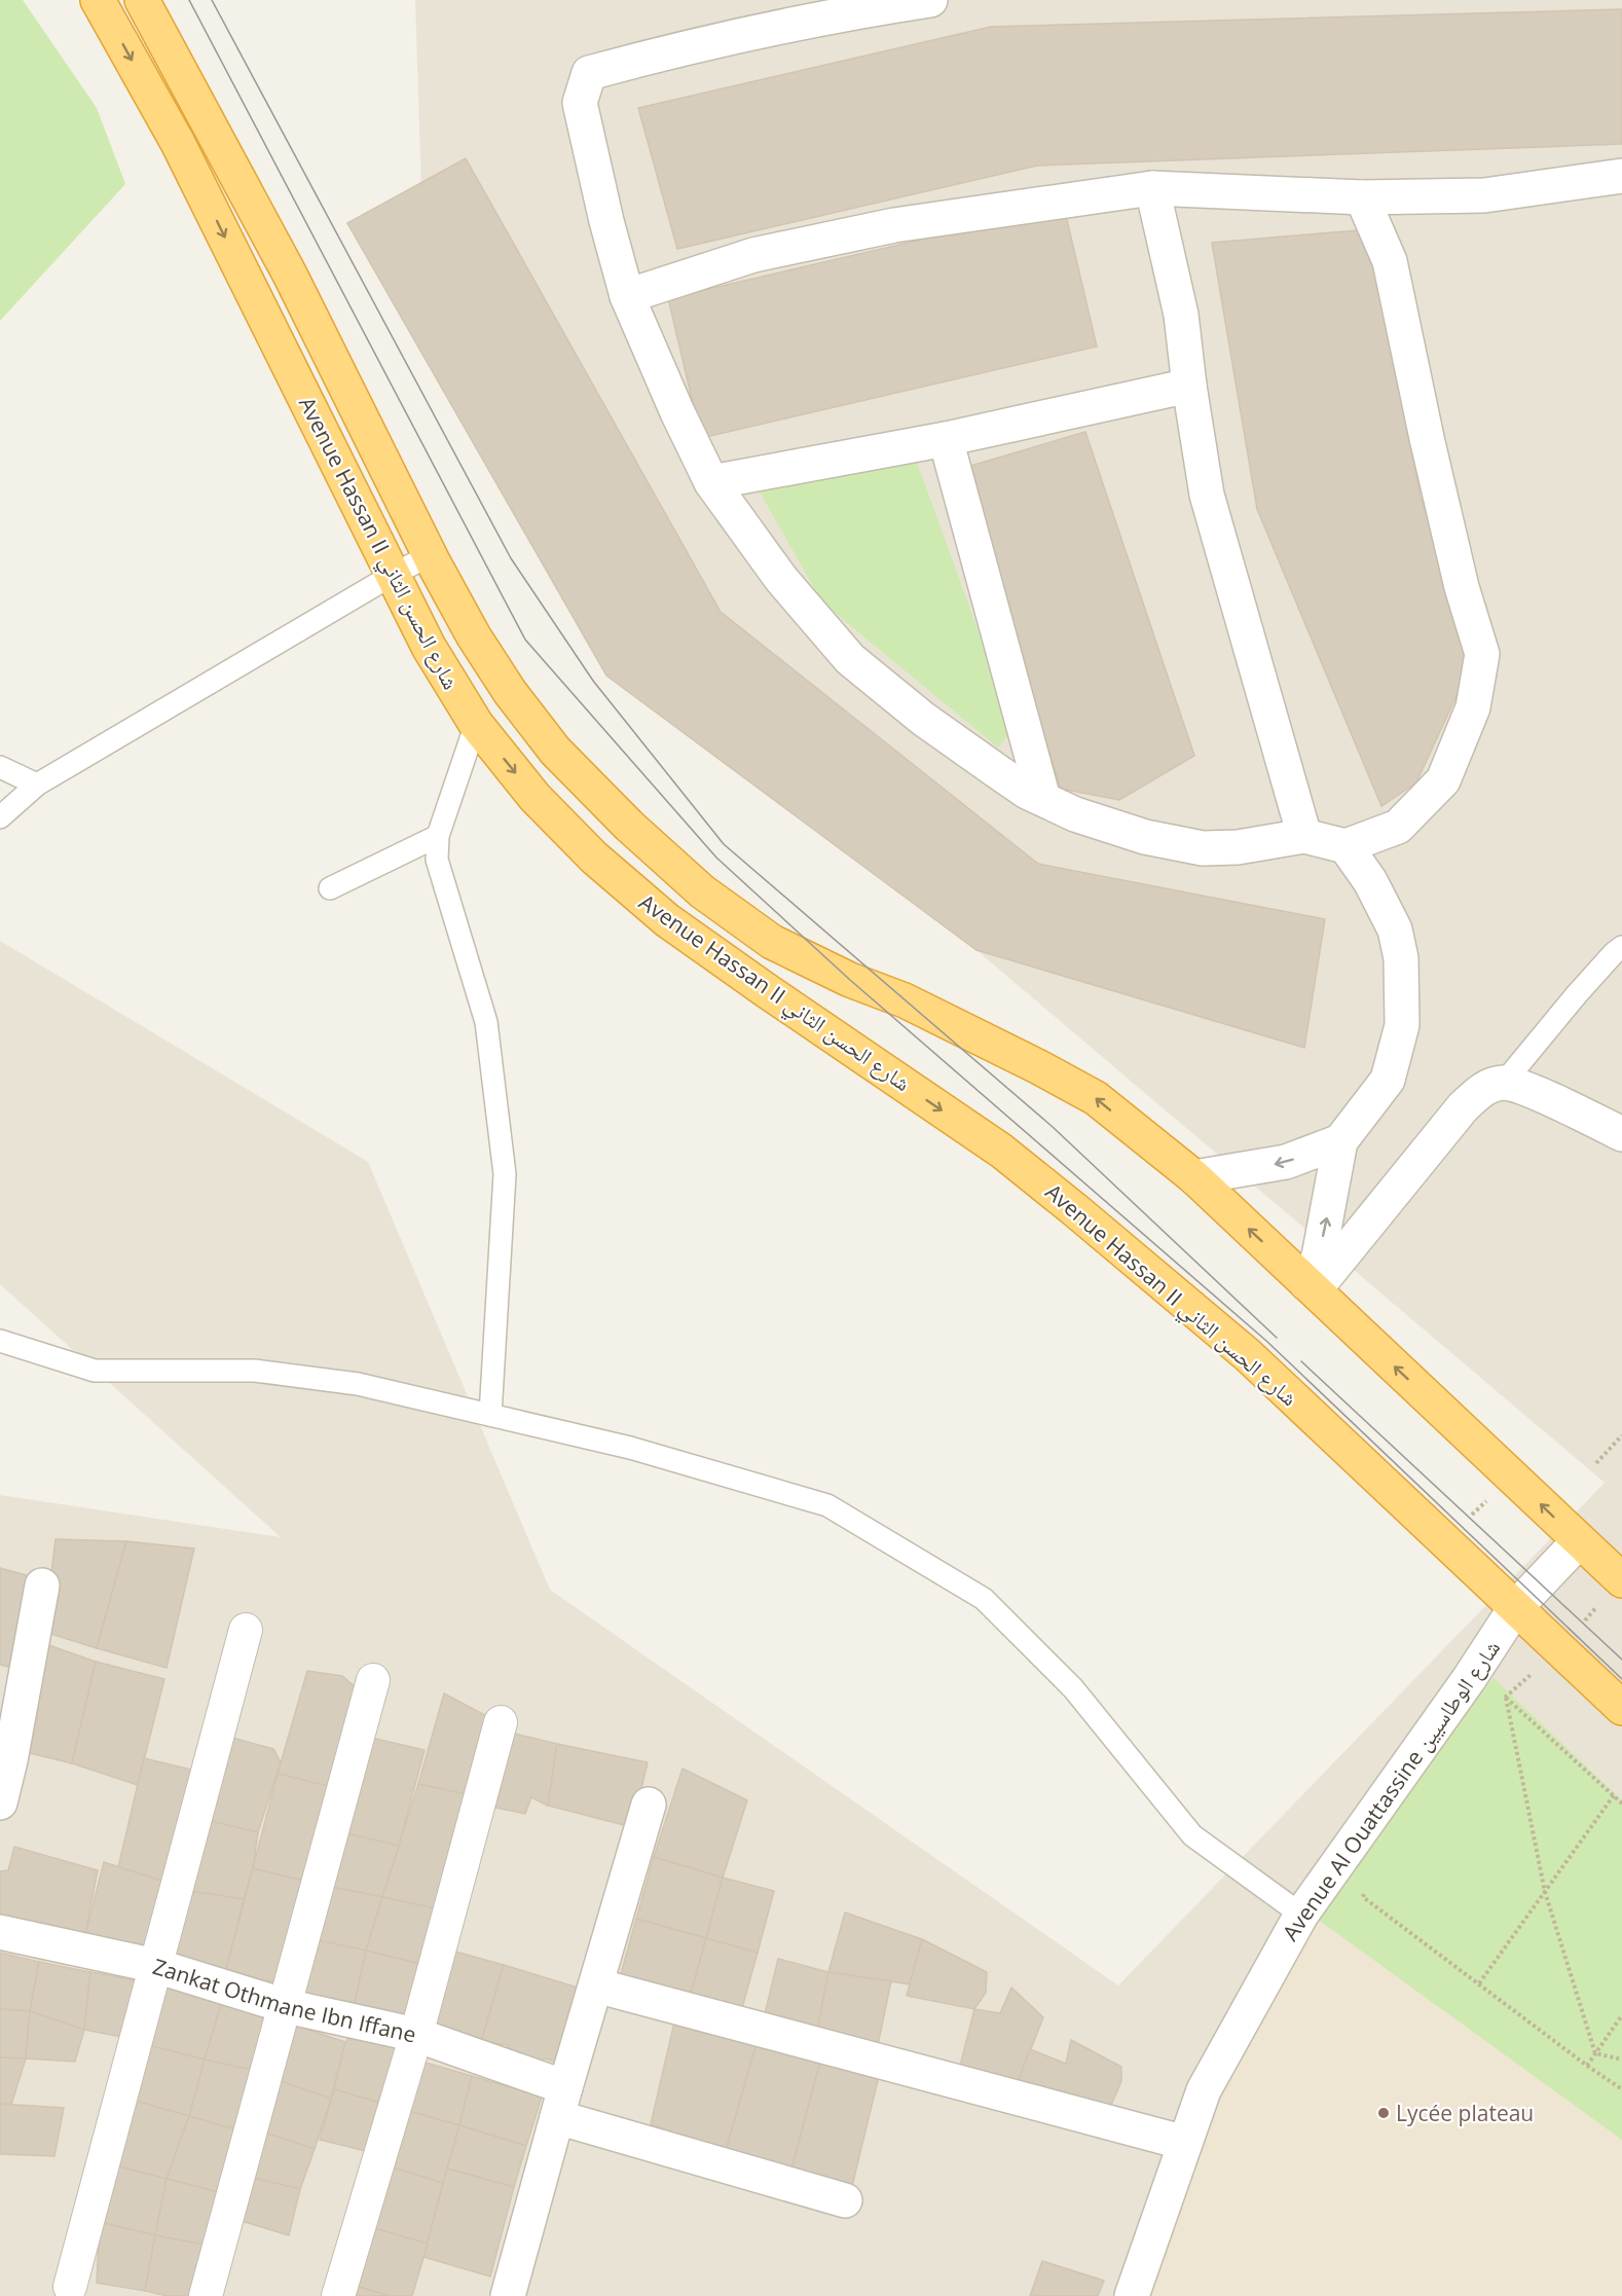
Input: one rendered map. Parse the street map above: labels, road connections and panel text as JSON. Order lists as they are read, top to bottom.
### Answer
{
  "streets": {
    "highway": ["Avenue Hassan II شارع الحسن الثاني"],
    "street": ["Avenue Al Ouattassine شارع الوطاسيين", "Zankat Othmane Ibn Iffane"]
  },
  "crossings": [
    ["Avenue Hassan II شارع الحسن الثاني", "Avenue Al Ouattassine شارع الوطاسيين"]
  ],
  "places": ["Lycée plateau"]
}
